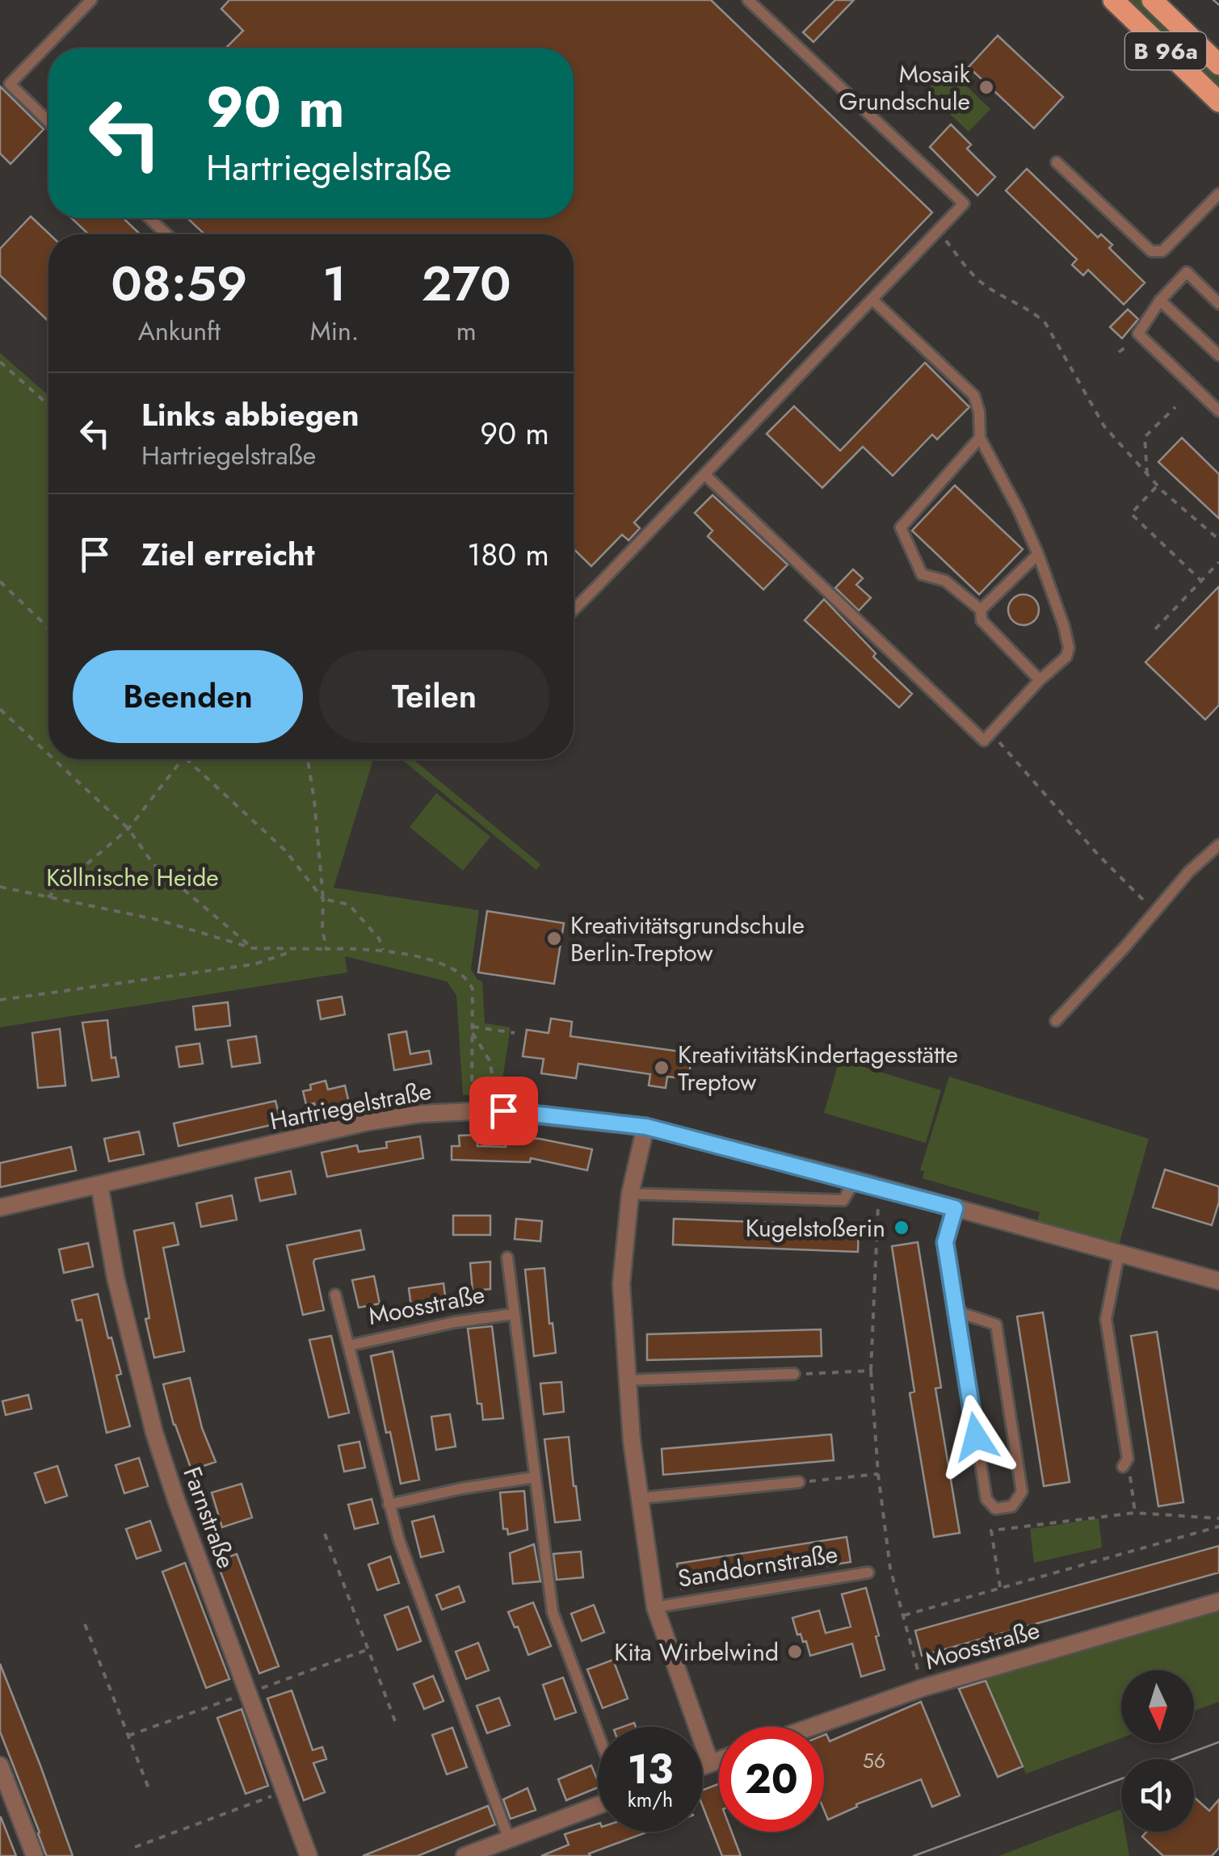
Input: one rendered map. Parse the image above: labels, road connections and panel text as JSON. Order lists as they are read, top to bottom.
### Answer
{
  "streets": {
    "main road": ["B 96a"],
    "street": [
      "Hartriegelstraße",
      "Moosstraße",
      "Farnstraße",
      "Sanddornstraße"
    ]
  },
  "crossings": [
    ["Hartriegelstraße", "Farnstraße"],
    ["Hartriegelstraße", "Sanddornstraße"]
  ],
  "parks": ["Köllnische Heide"],
  "places": [
    "Mosaik Grundschule",
    "Kreativitätsgrundschule Berlin-Treptow",
    "KreativitätsKindertagesstätte Treptow",
    "Kugelstoßerin",
    "Kita Wirbelwind"
  ],
  "house_numbers": ["56"],
  "north": "bottom",
  "page": {
    "turn": ["90 m", "Hartriegelstraße"],
    "eta": [
      "08:59",
      "Ankunft",
      "1",
      "Min.",
      "270",
      "m"
    ],
    "list": [
      {
        "name": "Links abbiegen",
        "note": "Hartriegelstraße",
        "value": "90 m"
      },
      {
        "name": "Ziel erreicht",
        "value": "180 m"
      }
    ],
    "buttons": ["Beenden", "Teilen"],
    "speed": "13 km/h",
    "limit": "20"
  }
}
